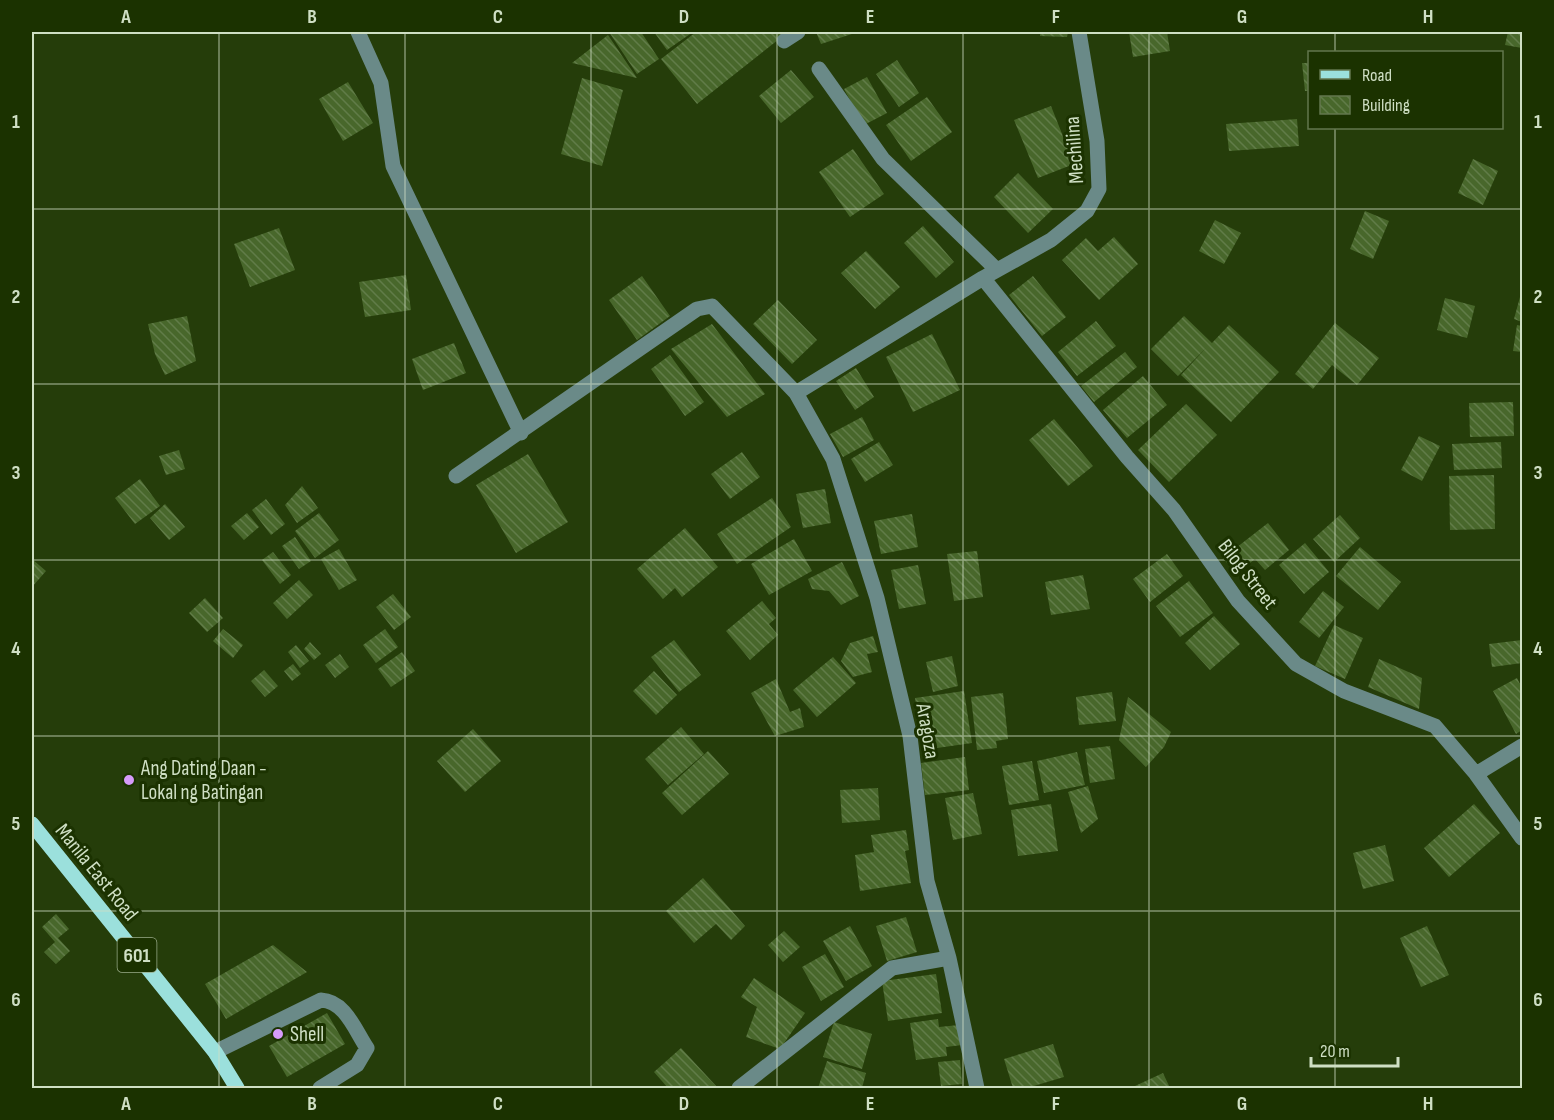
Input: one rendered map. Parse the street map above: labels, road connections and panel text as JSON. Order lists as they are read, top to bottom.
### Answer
{
  "streets": {
    "main road": ["Manila East Road", "601"],
    "street": ["Mechilina", "Bilog Street", "Aragoza"]
  },
  "crossings": [
    ["Mechilina", "Bilog Street"],
    ["Mechilina", "Aragoza"]
  ],
  "places": ["Ang Dating Daan - Lokal ng Batingan", "Shell"],
  "legend": ["Road", "Building"],
  "scale_bar": "20 m",
  "grid": {
    "columns": [
      "A",
      "B",
      "C",
      "D",
      "E",
      "F",
      "G",
      "H"
    ],
    "rows": [
      "1",
      "2",
      "3",
      "4",
      "5",
      "6"
    ]
  }
}
